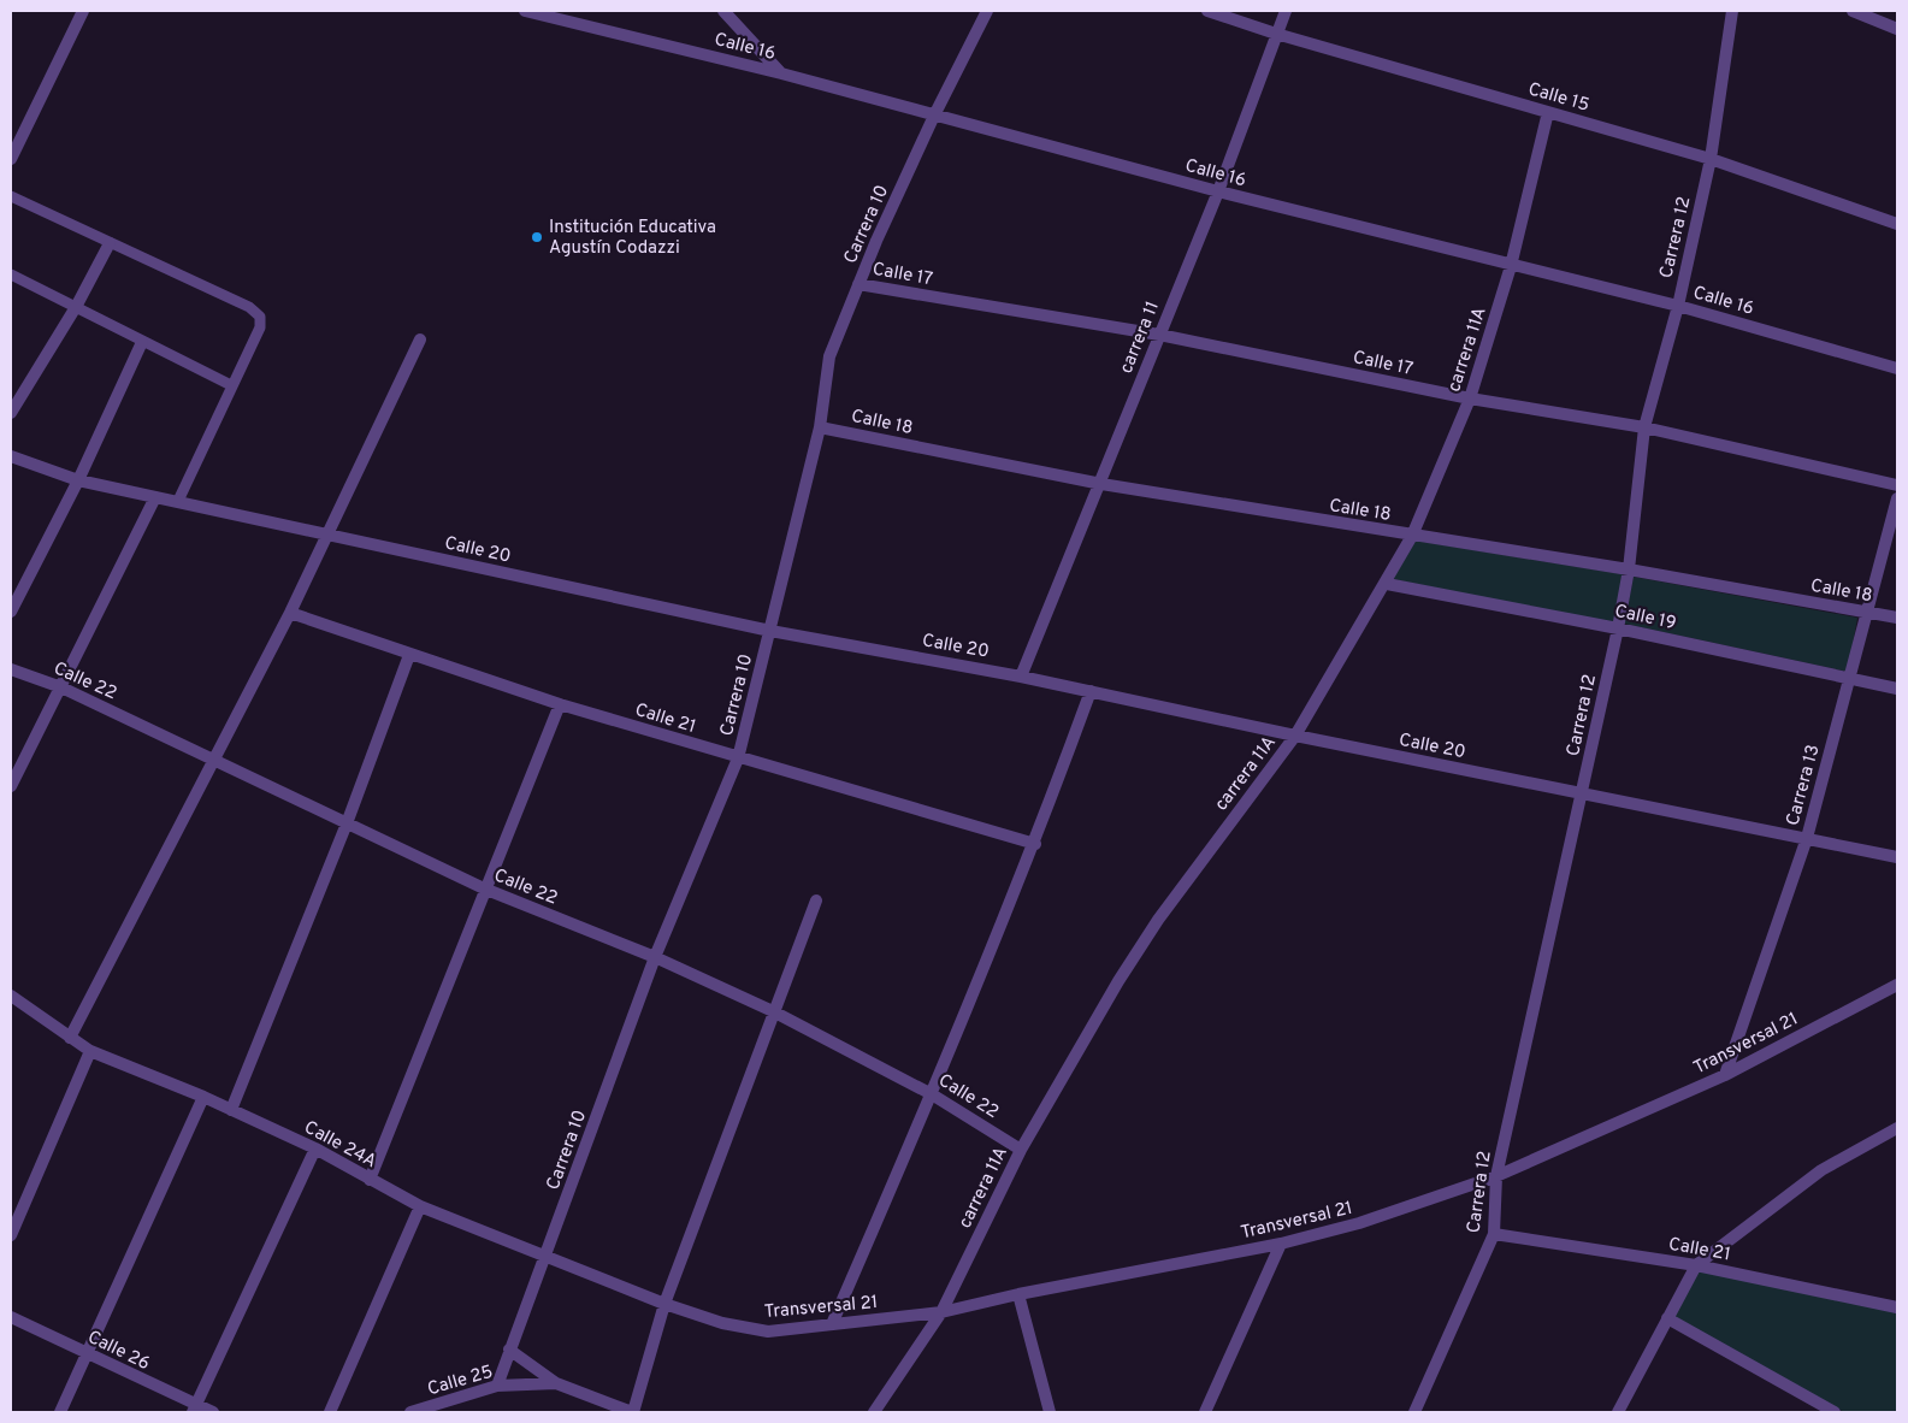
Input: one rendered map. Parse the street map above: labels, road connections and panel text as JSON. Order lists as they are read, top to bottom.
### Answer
{
  "streets": {
    "street": [
      "Calle 16",
      "Calle 15",
      "Carrera 10",
      "Carrera 12",
      "Calle 17",
      "carrera 11",
      "carrera 11A",
      "Calle 18",
      "Calle 20",
      "Calle 19",
      "Calle 22",
      "Calle 21",
      "Carrera 13",
      "Transversal 21",
      "Calle 24A",
      "Calle 26",
      "Calle 25"
    ]
  },
  "crossings": [
    ["Calle 16", "Carrera 10"],
    ["Calle 16", "Carrera 12"],
    ["Calle 16", "carrera 11"],
    ["Calle 16", "carrera 11A"],
    ["Calle 15", "Carrera 12"],
    ["Calle 15", "carrera 11"],
    ["Calle 15", "carrera 11A"],
    ["Carrera 10", "Calle 17"],
    ["Carrera 10", "Calle 18"],
    ["Carrera 10", "Calle 20"],
    ["Carrera 10", "Calle 22"],
    ["Carrera 10", "Calle 21"],
    ["Carrera 10", "Calle 24A"],
    ["Carrera 10", "Calle 25"],
    ["Carrera 12", "Calle 17"],
    ["Carrera 12", "Calle 18"],
    ["Carrera 12", "Calle 20"],
    ["Carrera 12", "Calle 19"],
    ["Carrera 12", "Calle 21"],
    ["Carrera 12", "Transversal 21"],
    ["Calle 17", "carrera 11"],
    ["Calle 17", "carrera 11A"],
    ["carrera 11", "Calle 18"],
    ["carrera 11", "Calle 20"],
    ["carrera 11A", "Calle 18"],
    ["carrera 11A", "Calle 20"],
    ["carrera 11A", "Calle 19"],
    ["carrera 11A", "Calle 22"],
    ["carrera 11A", "Transversal 21"],
    ["Calle 18", "Carrera 13"],
    ["Calle 20", "Carrera 13"],
    ["Calle 19", "Carrera 13"],
    ["Carrera 13", "Transversal 21"],
    ["Transversal 21", "Calle 24A"]
  ],
  "places": ["Institución Educativa Agustín Codazzi"]
}
